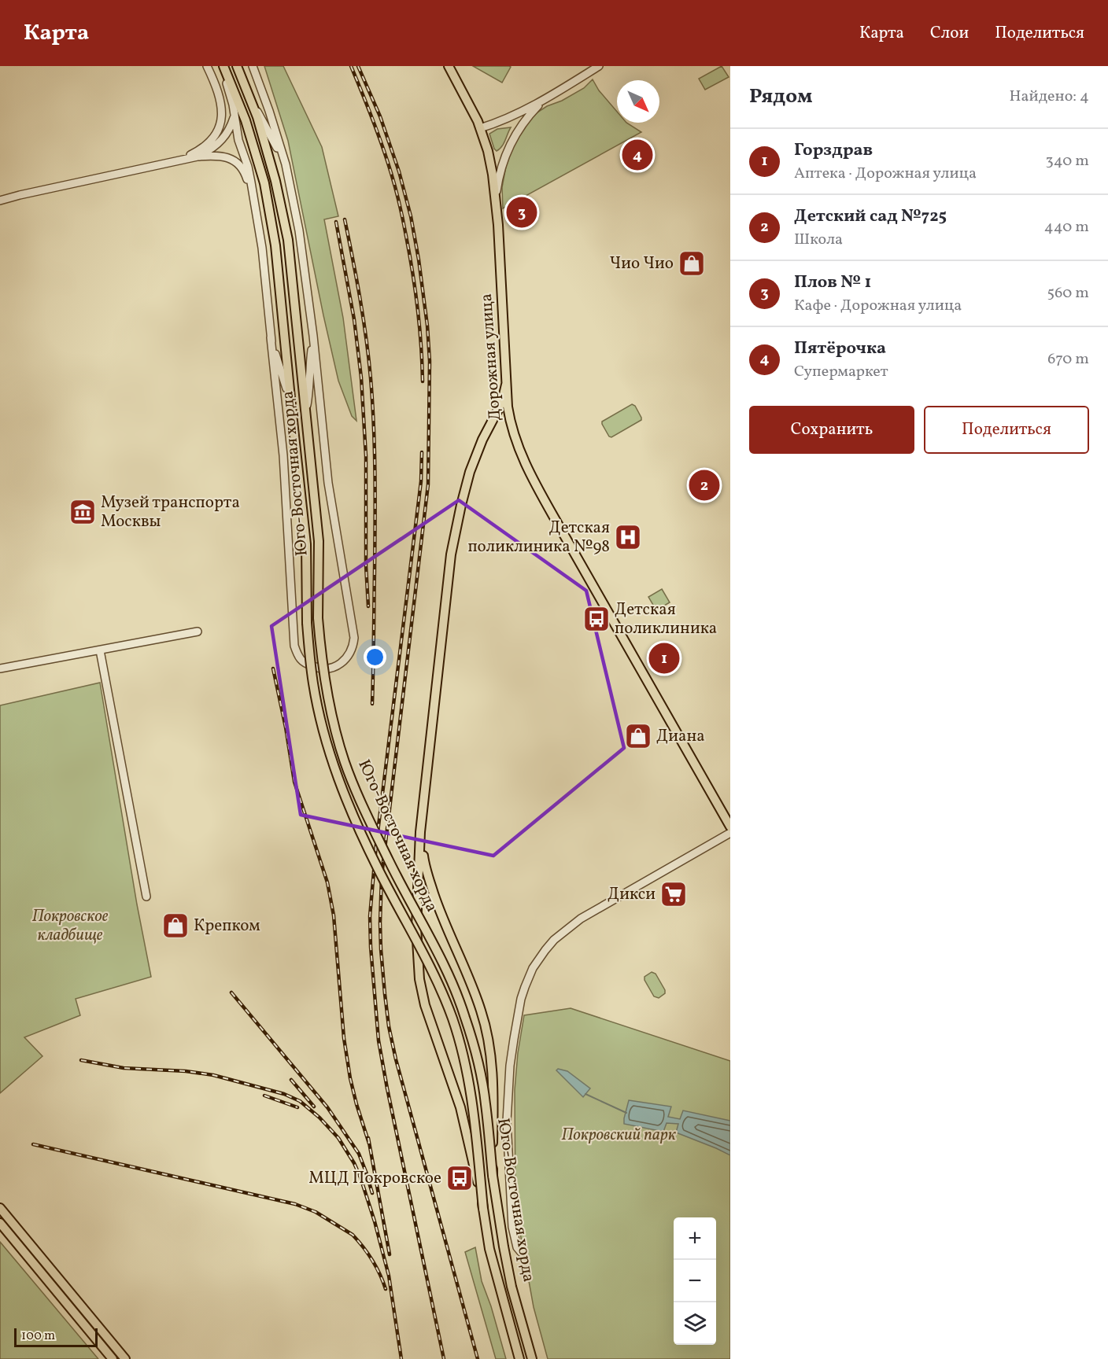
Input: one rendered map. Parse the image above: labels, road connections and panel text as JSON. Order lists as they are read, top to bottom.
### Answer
{
  "streets": {
    "main road": ["Дорожная улица", "Юго-Восточная хорда"]
  },
  "parks": ["Покровское кладбище", "Покровский парк"],
  "places": {
    "shop": ["Чио Чио", "Диана", "Крепком"],
    "museum": ["Музей транспорта Москвы"],
    "hospital": ["Детская поликлиника №98"],
    "bus stop": ["Детская поликлиника", "МЦД Покровское"],
    "supermarket": ["Дикси"]
  },
  "scale_bar": "100 m",
  "north": "bottom right",
  "page": {
    "header": "Карта",
    "nav": ["Карта", "Слои", "Поделиться"],
    "heading": ["Рядом", "Найдено: 4"],
    "list": [
      {
        "mark": "1",
        "name": "Горздрав",
        "note": "Аптека · Дорожная улица",
        "value": "340 m"
      },
      {
        "mark": "2",
        "name": "Детский сад №725",
        "note": "Школа",
        "value": "440 m"
      },
      {
        "mark": "3",
        "name": "Плов № 1",
        "note": "Кафе · Дорожная улица",
        "value": "560 m"
      },
      {
        "mark": "4",
        "name": "Пятёрочка",
        "note": "Супермаркет",
        "value": "670 m"
      }
    ],
    "pins": [
      "4",
      "3",
      "2",
      "1"
    ],
    "buttons": ["Сохранить", "Поделиться"],
    "map_buttons": ["+", "−"],
    "scale": "100 m"
  }
}
